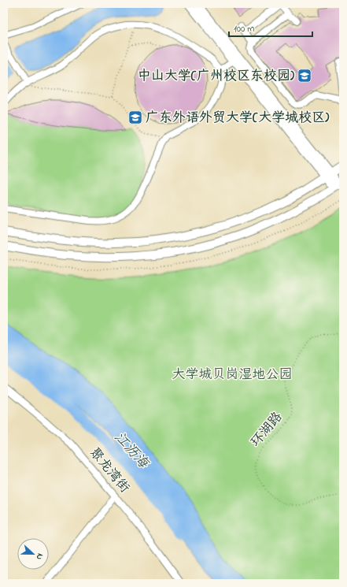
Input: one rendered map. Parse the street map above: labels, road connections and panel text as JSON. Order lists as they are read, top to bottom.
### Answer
{
  "streets": {
    "street": ["聚龙湾街"],
    "path": ["环湖路"]
  },
  "water": ["江沥海"],
  "parks": ["大学城贝岗湿地公园"],
  "places": {
    "school or university": ["中山大学(广州校区东校园)", "广东外语外贸大学(大学城校区)"]
  },
  "scale_bar": "100 m",
  "north": "right"
}
